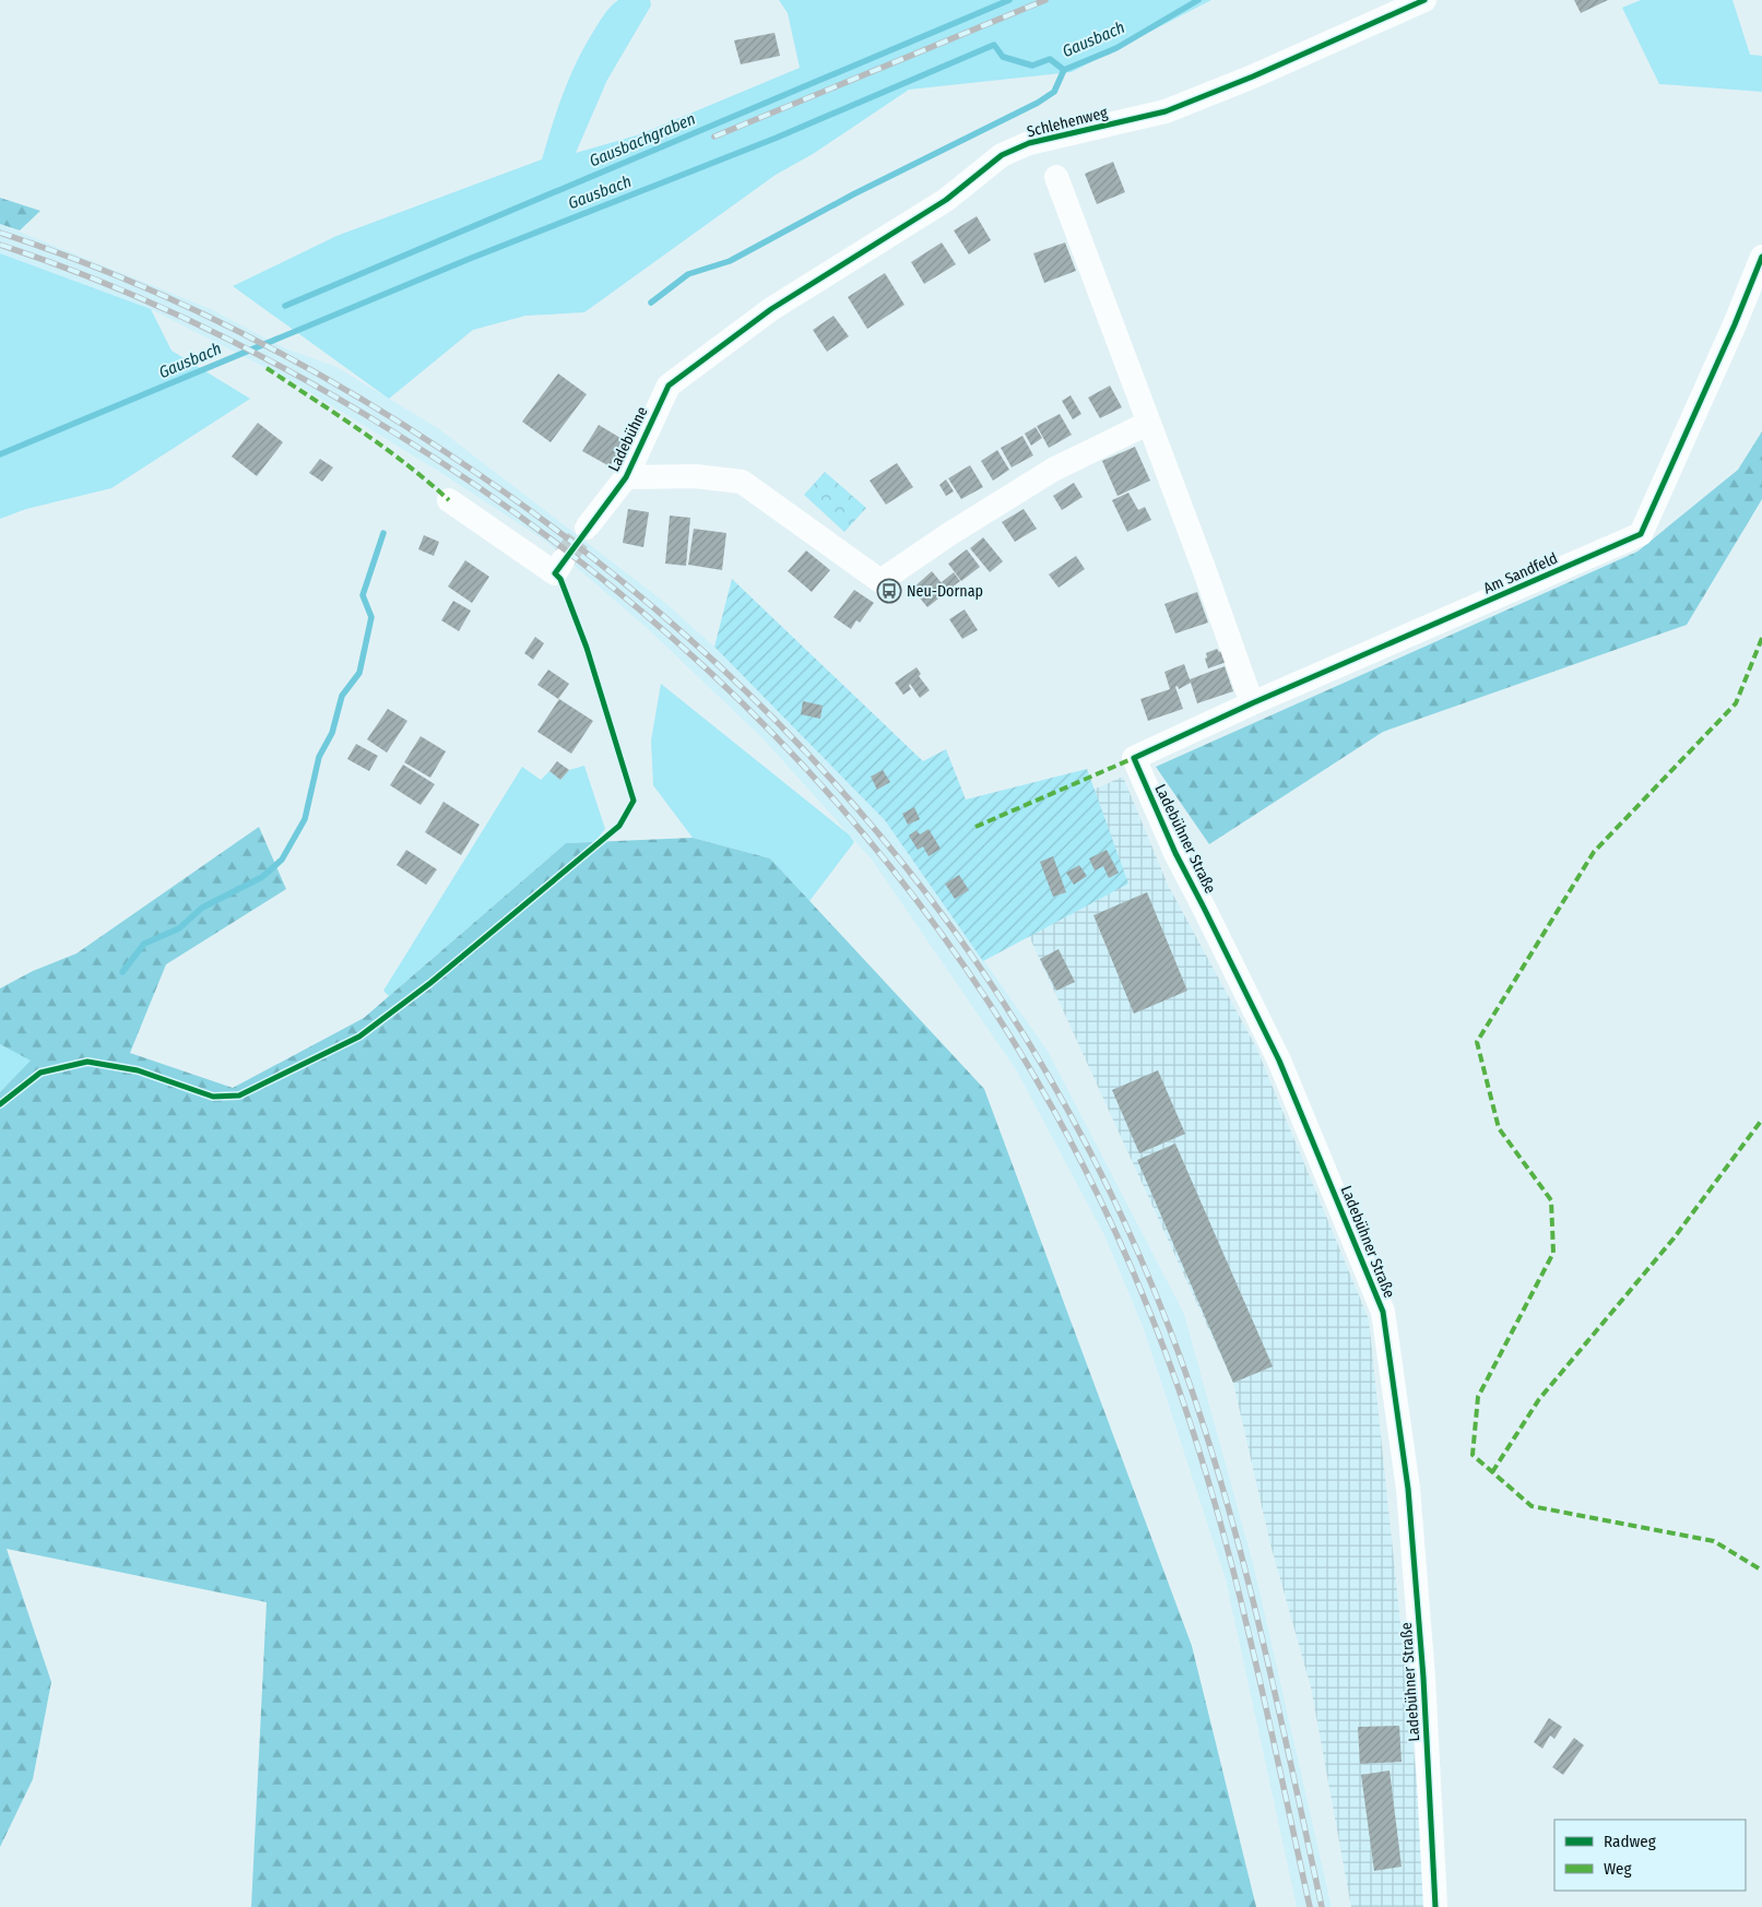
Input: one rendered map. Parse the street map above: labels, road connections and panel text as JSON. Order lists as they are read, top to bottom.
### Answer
{
  "streets": {
    "street": [
      "Schlehenweg",
      "Ladebühne",
      "Am Sandfeld",
      "Ladebühner Straße"
    ]
  },
  "crossings": [
    ["Schlehenweg", "Ladebühne"],
    ["Am Sandfeld", "Ladebühner Straße"]
  ],
  "water": ["Gausbach", "Gausbachgraben"],
  "places": {
    "bus stop": ["Neu-Dornap"]
  },
  "legend": ["Radweg", "Weg"]
}
